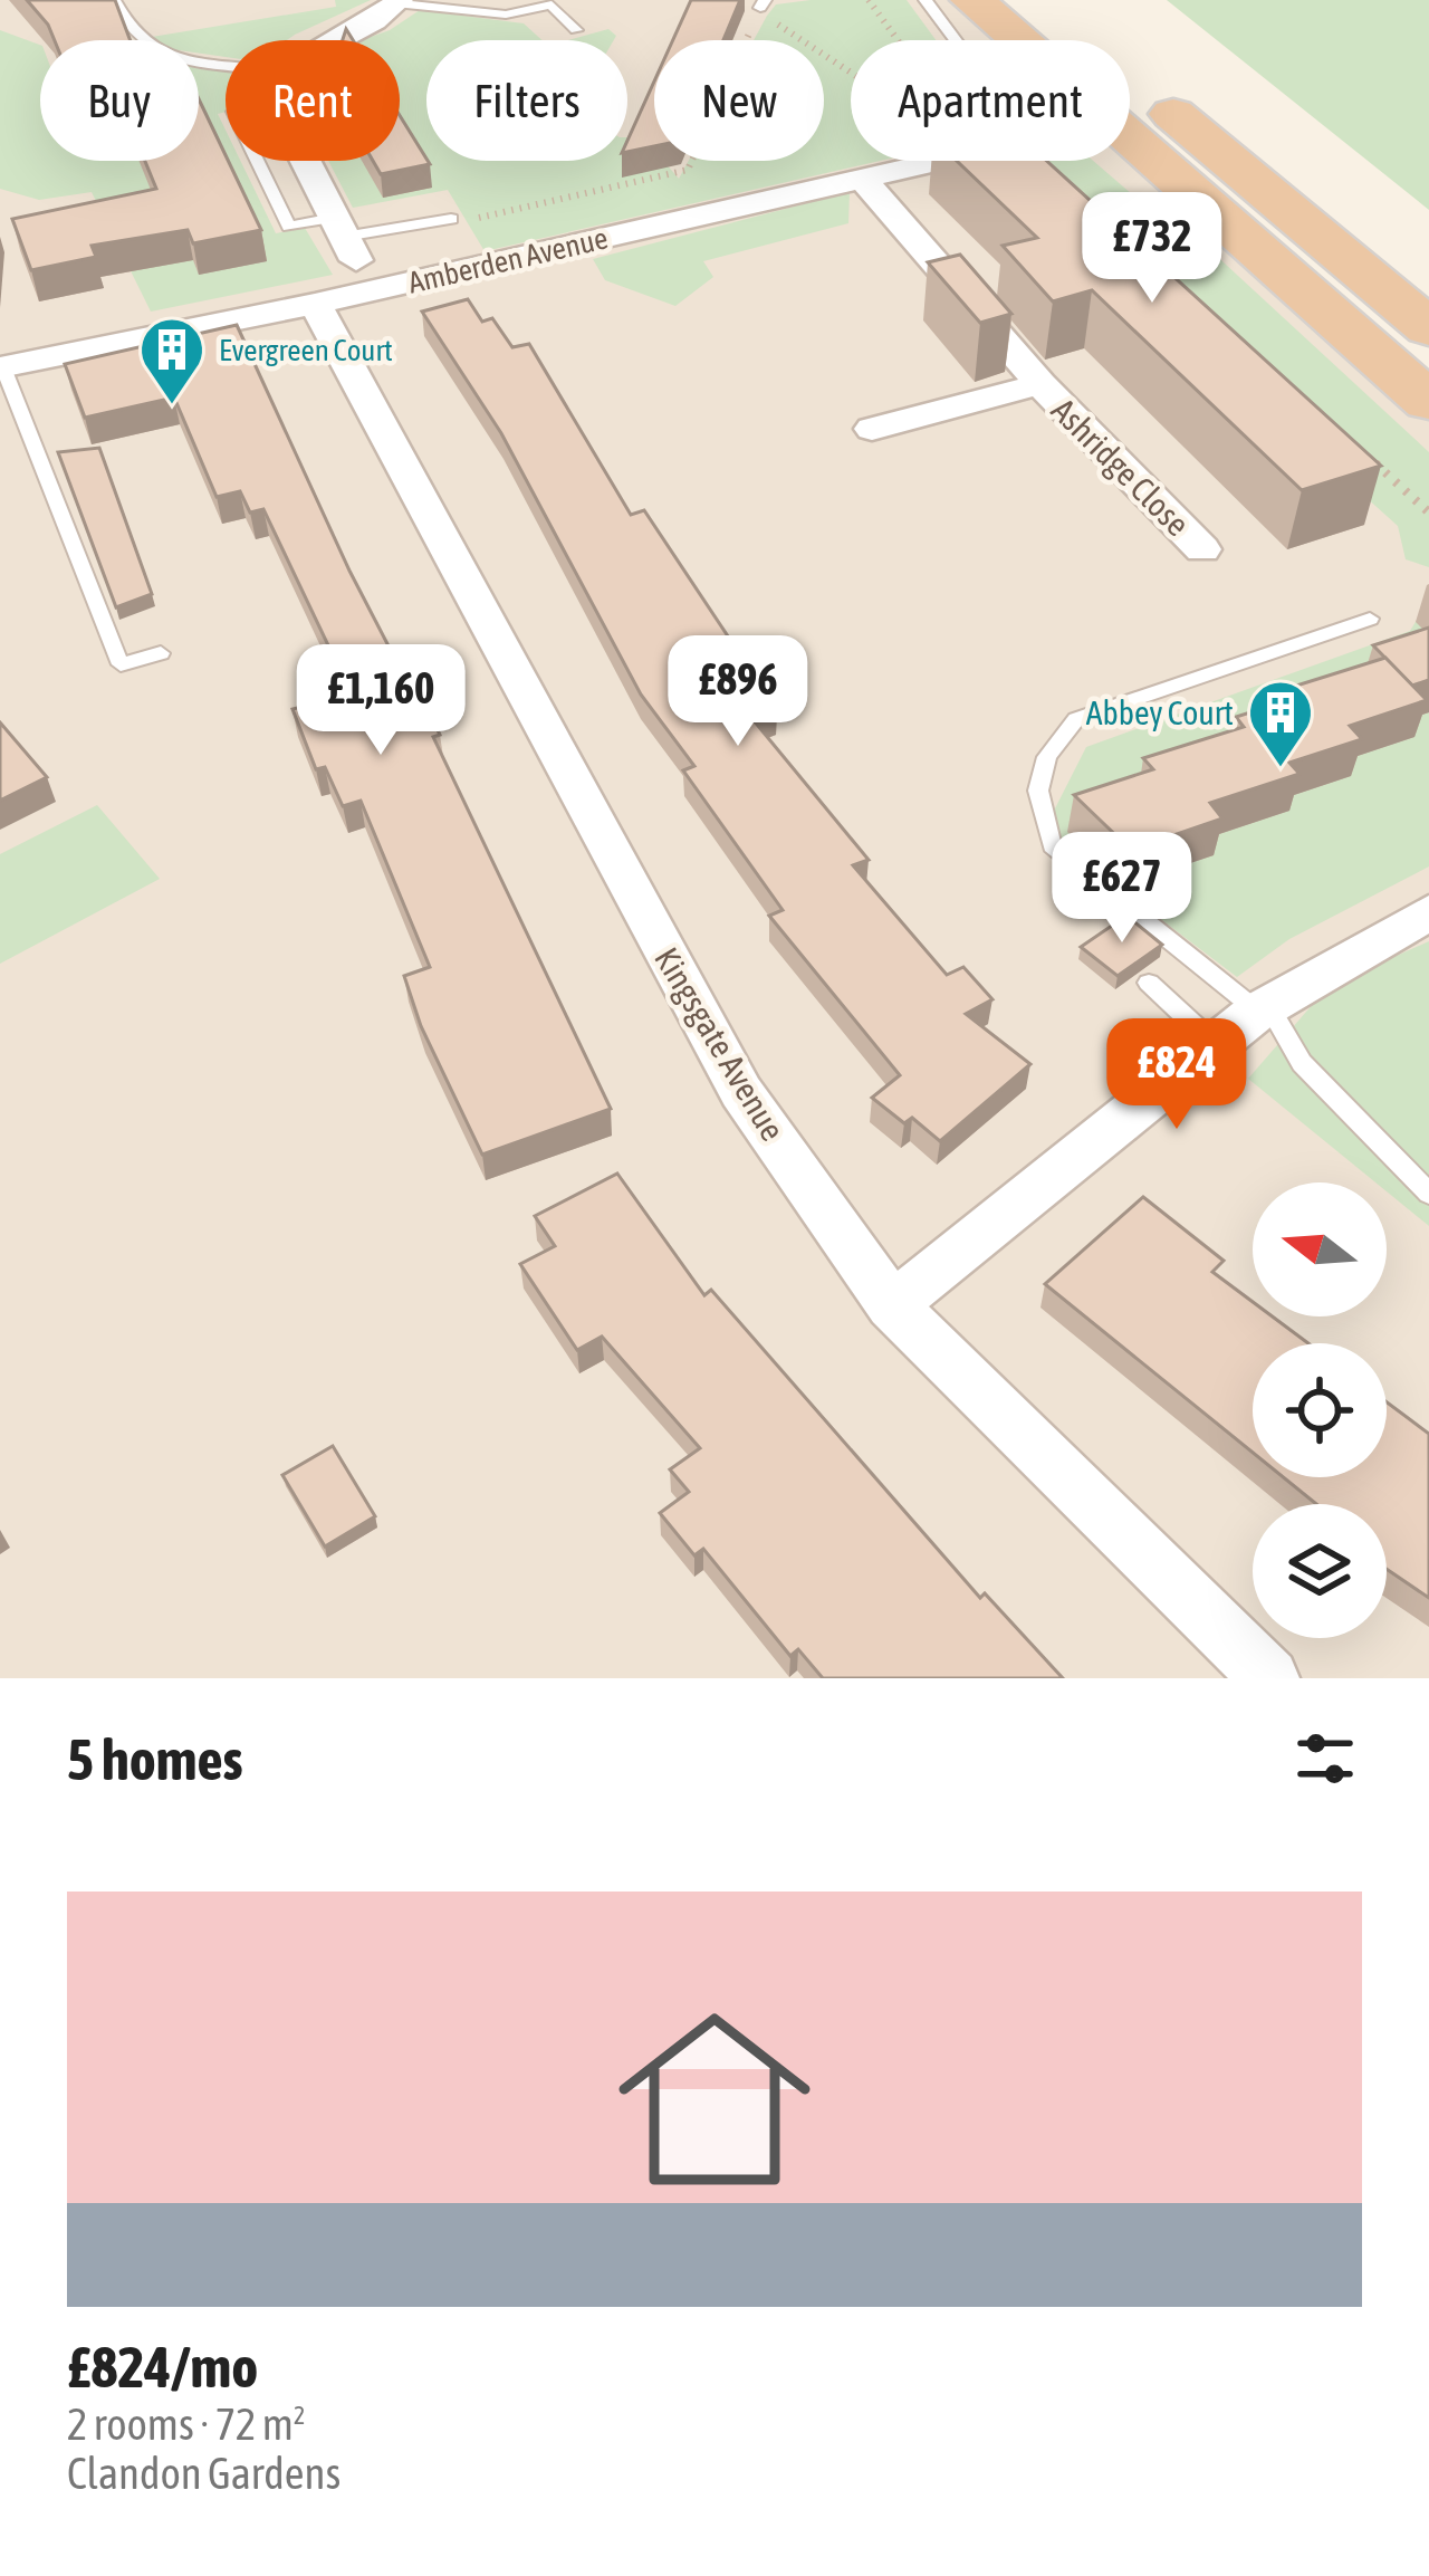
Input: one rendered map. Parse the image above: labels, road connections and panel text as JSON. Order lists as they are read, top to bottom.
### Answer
{
  "streets": {
    "street": ["Amberden Avenue", "Ashridge Close", "Kingsgate Avenue"]
  },
  "crossings": [
    ["Amberden Avenue", "Ashridge Close"],
    ["Amberden Avenue", "Kingsgate Avenue"]
  ],
  "places": {
    "building": ["Evergreen Court", "Abbey Court"]
  },
  "north": "left",
  "page": {
    "chip": [
      "Buy",
      "Rent",
      "Filters",
      "New",
      "Apartment"
    ],
    "price": [
      "£732",
      "£896",
      "£1,160",
      "£627",
      "£824"
    ],
    "heading": "5 homes",
    "list": [
      {
        "name": "£824/mo",
        "note": "2 rooms · 72 m² · Clandon Gardens"
      }
    ]
  }
}
